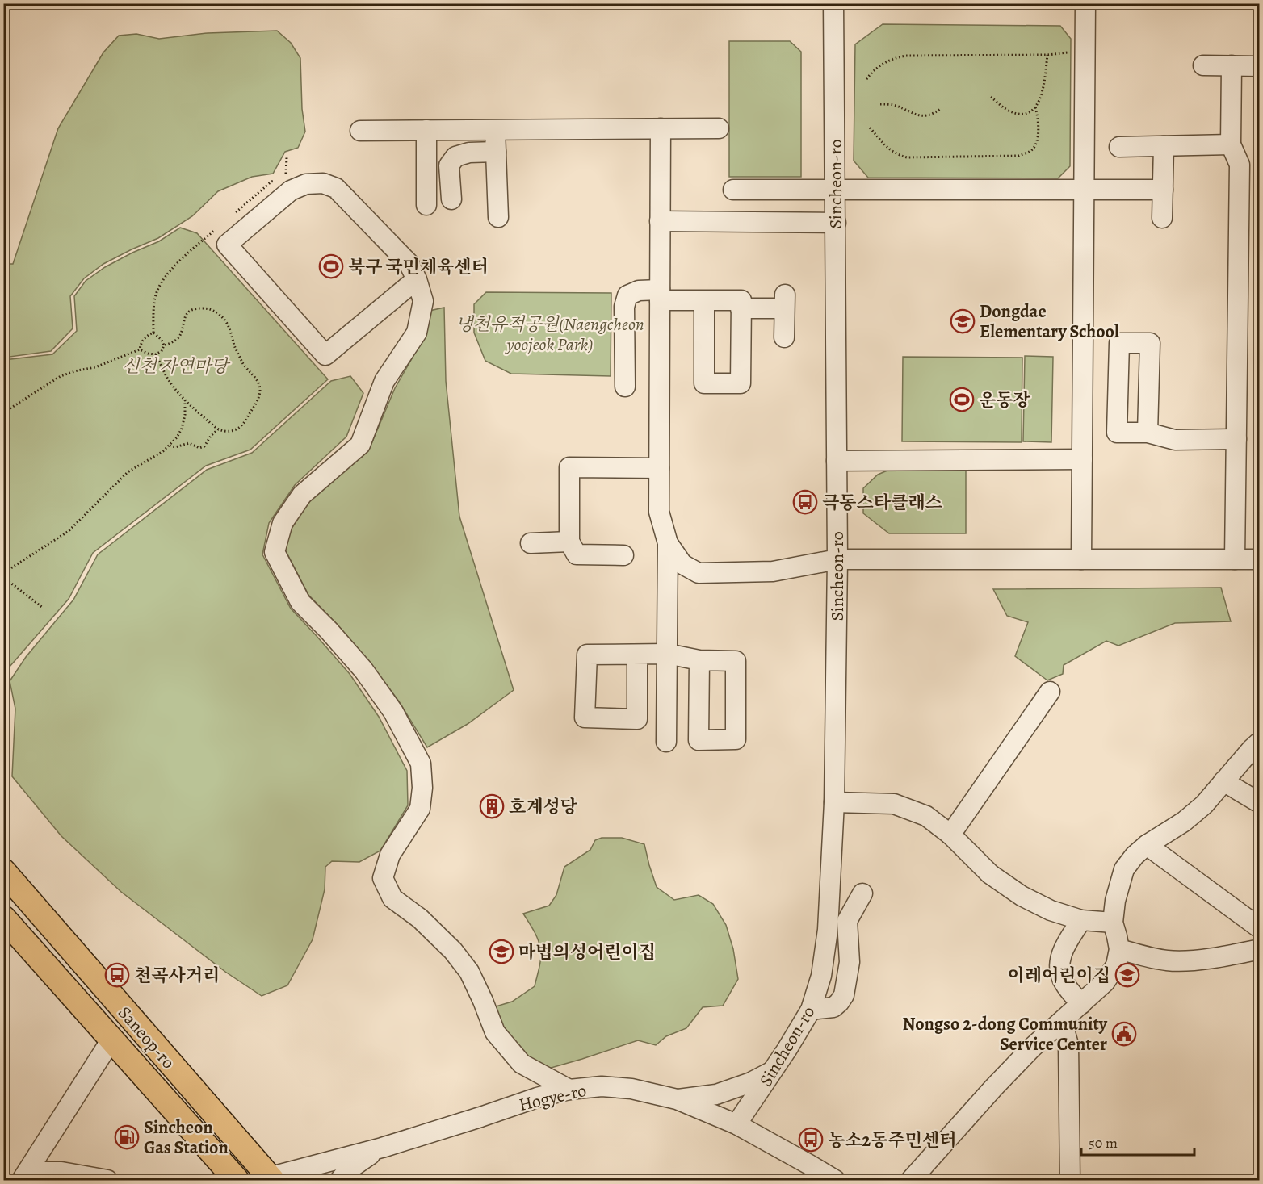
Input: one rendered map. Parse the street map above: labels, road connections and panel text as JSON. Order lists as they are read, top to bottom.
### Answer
{
  "streets": {
    "main road": ["Saneop-ro"],
    "street": ["Sincheon-ro", "Hogye-ro"]
  },
  "crossings": [
    ["Sincheon-ro", "Hogye-ro"],
    ["Saneop-ro", "Hogye-ro"]
  ],
  "parks": ["냉천유적공원(Naengcheon yoojeok Park)", "신천 자연마당"],
  "places": {
    "sports": ["북구 국민체육센터", "운동장"],
    "school or university": ["Dongdae Elementary School", "마법의성어린이집", "이레어린이집"],
    "bus stop": ["극동스타클래스", "천곡사거리", "농소2동주민센터"],
    "building": ["호계성당"],
    "public building": ["Nongso 2-dong Community Service Center"],
    "fuel station": ["Sincheon Gas Station"]
  },
  "scale_bar": "50 m"
}
